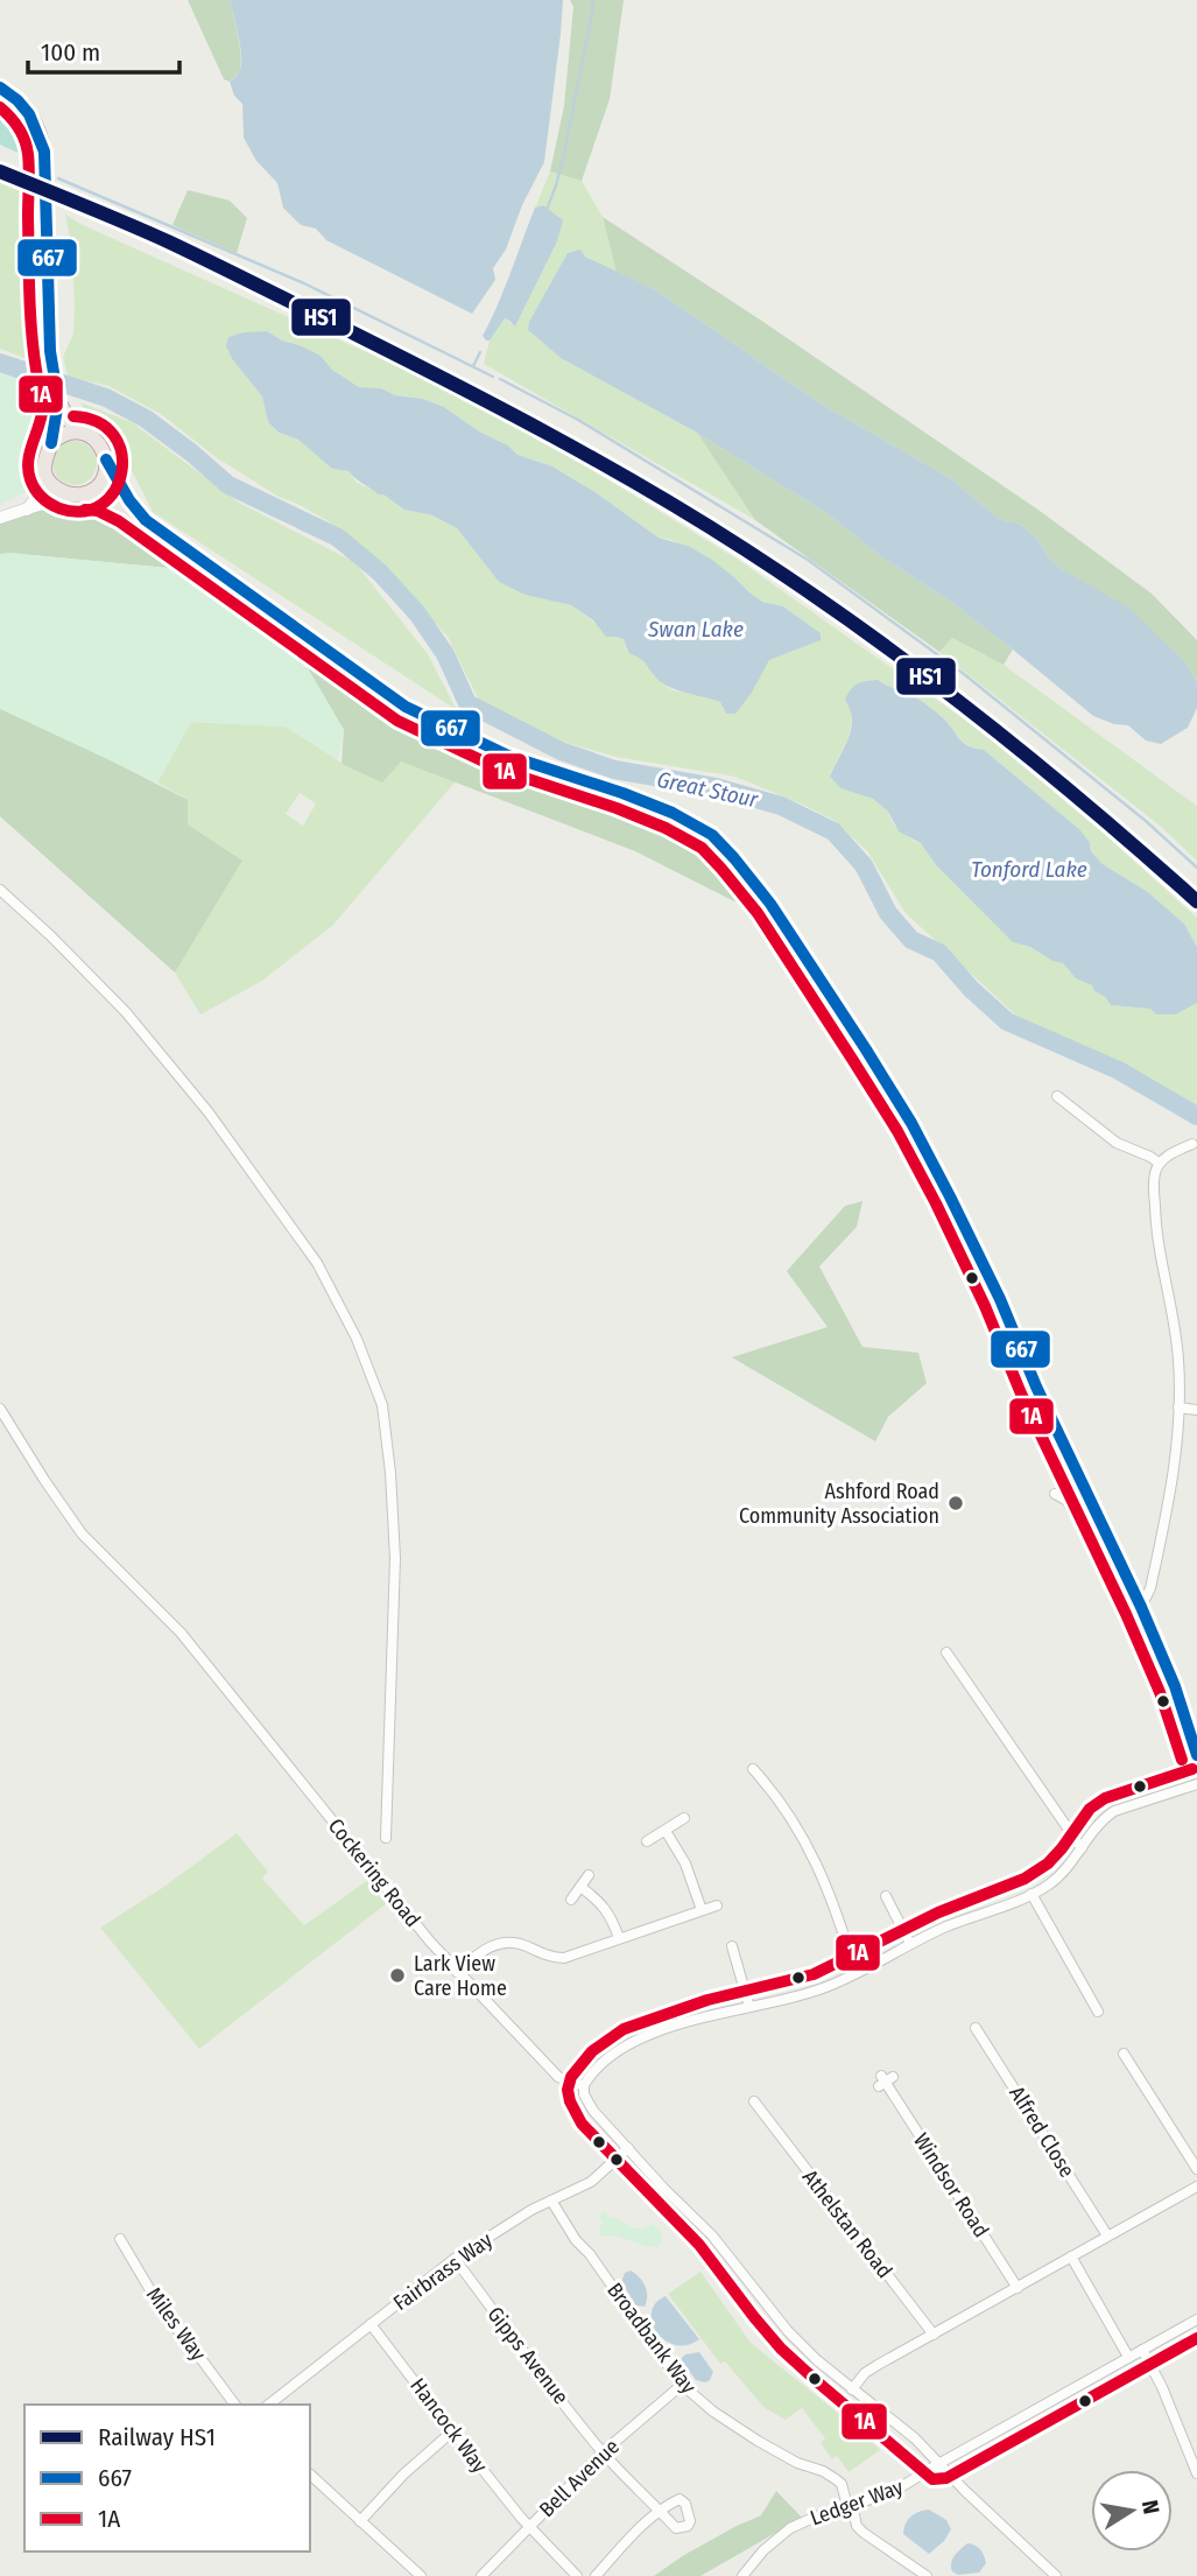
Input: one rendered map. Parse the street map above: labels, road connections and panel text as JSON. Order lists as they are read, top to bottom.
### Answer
{
  "streets": {
    "street": [
      "Cockering Road",
      "Alfred Close",
      "Windsor Road",
      "Athelstan Road",
      "Fairbrass Way",
      "Miles Way",
      "Broadbank Way",
      "Gipps Avenue",
      "Hancock Way",
      "Bell Avenue",
      "Ledger Way"
    ]
  },
  "crossings": [
    ["Fairbrass Way", "Broadbank Way"],
    ["Fairbrass Way", "Gipps Avenue"],
    ["Fairbrass Way", "Hancock Way"],
    ["Broadbank Way", "Bell Avenue"],
    ["Broadbank Way", "Ledger Way"],
    ["Gipps Avenue", "Bell Avenue"],
    ["Hancock Way", "Bell Avenue"]
  ],
  "water": ["Swan Lake", "Great Stour", "Tonford Lake"],
  "places": ["Ashford Road Community Association", "Lark View Care Home"],
  "lines": ["transit line 667", "transit line 1A", "rail line HS1"],
  "legend": ["Railway HS1", "667", "1A"],
  "scale_bar": "100 m",
  "north": "right"
}
